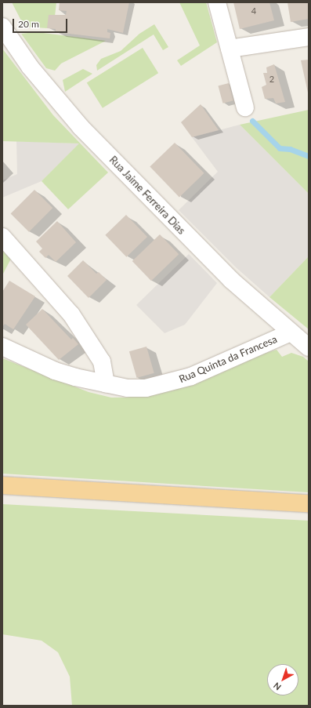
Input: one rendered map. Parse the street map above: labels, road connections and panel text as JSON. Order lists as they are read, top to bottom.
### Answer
{
  "streets": {
    "street": ["Rua Jaime Ferreira Dias", "Rua Quinta da Francesa"]
  },
  "crossings": [
    ["Rua Jaime Ferreira Dias", "Rua Quinta da Francesa"]
  ],
  "house_numbers": ["4", "2"],
  "scale_bar": "20 m",
  "north": "bottom left"
}
